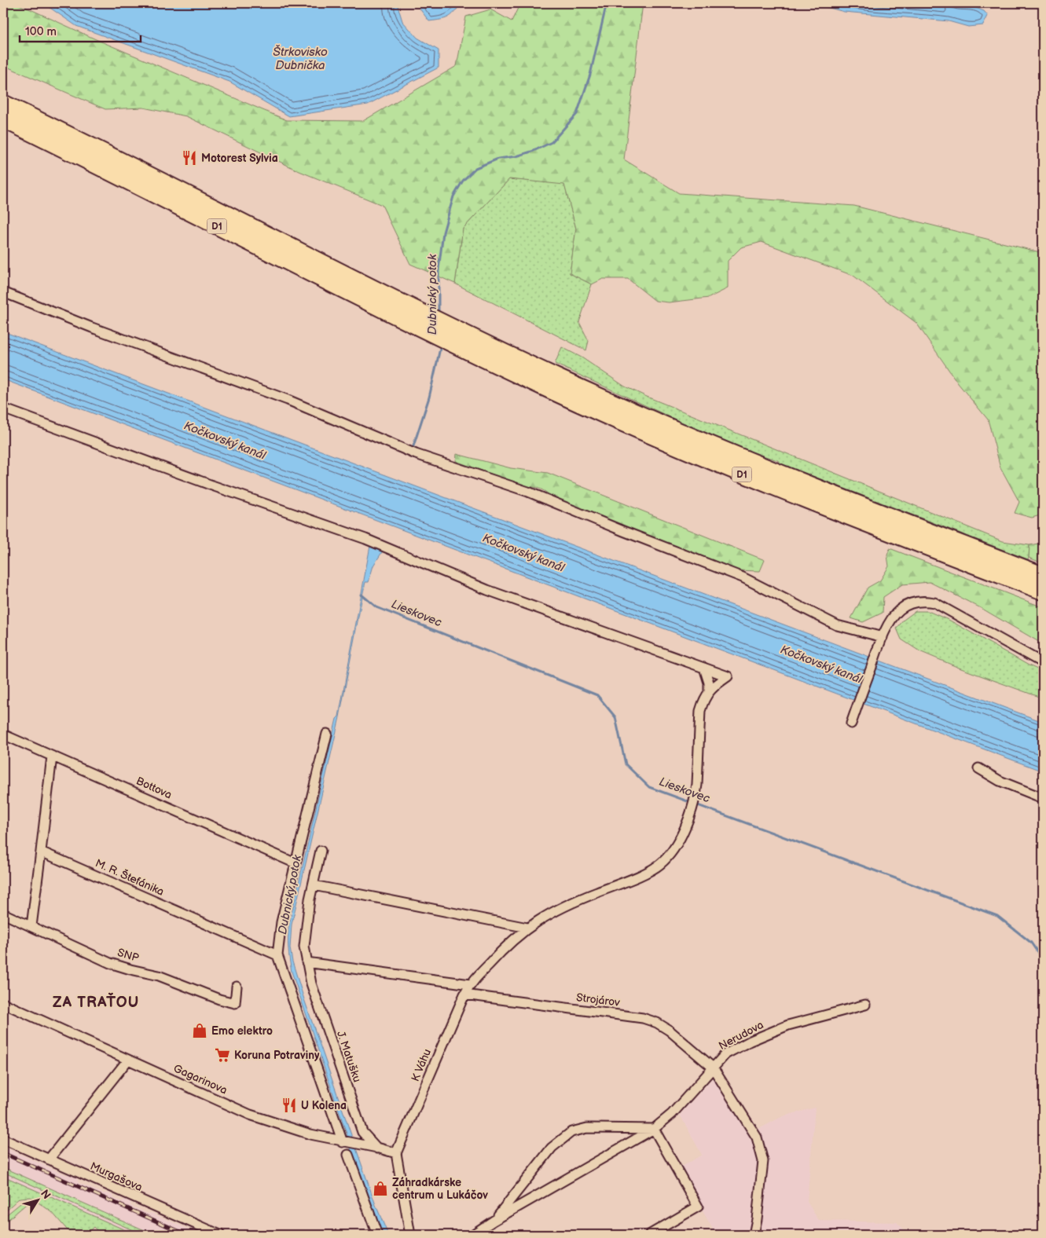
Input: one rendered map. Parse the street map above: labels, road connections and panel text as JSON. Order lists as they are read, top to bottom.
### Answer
{
  "streets": {
    "highway": ["D1"],
    "street": [
      "Bottova",
      "M. R. Štefánika",
      "SNP",
      "Strojárov",
      "Nerudova",
      "J. Matušku",
      "K Váhu",
      "Gagarinova",
      "Murgašova"
    ]
  },
  "crossings": [
    ["Strojárov", "Nerudova"],
    ["Strojárov", "K Váhu"],
    ["J. Matušku", "Gagarinova"],
    ["K Váhu", "Gagarinova"]
  ],
  "districts": ["ZA TRAŤOU"],
  "water": [
    "Štrkovisko Dubnička",
    "Dubnický potok",
    "Kočkovský kanál",
    "Lieskovec"
  ],
  "places": {
    "restaurant": ["Motorest Sylvia", "U Kolena"],
    "shop": ["Emo elektro", "Záhradkárske centrum u Lukáčov"],
    "supermarket": ["Koruna Potraviny"]
  },
  "scale_bar": "100 m",
  "north": "top right"
}
